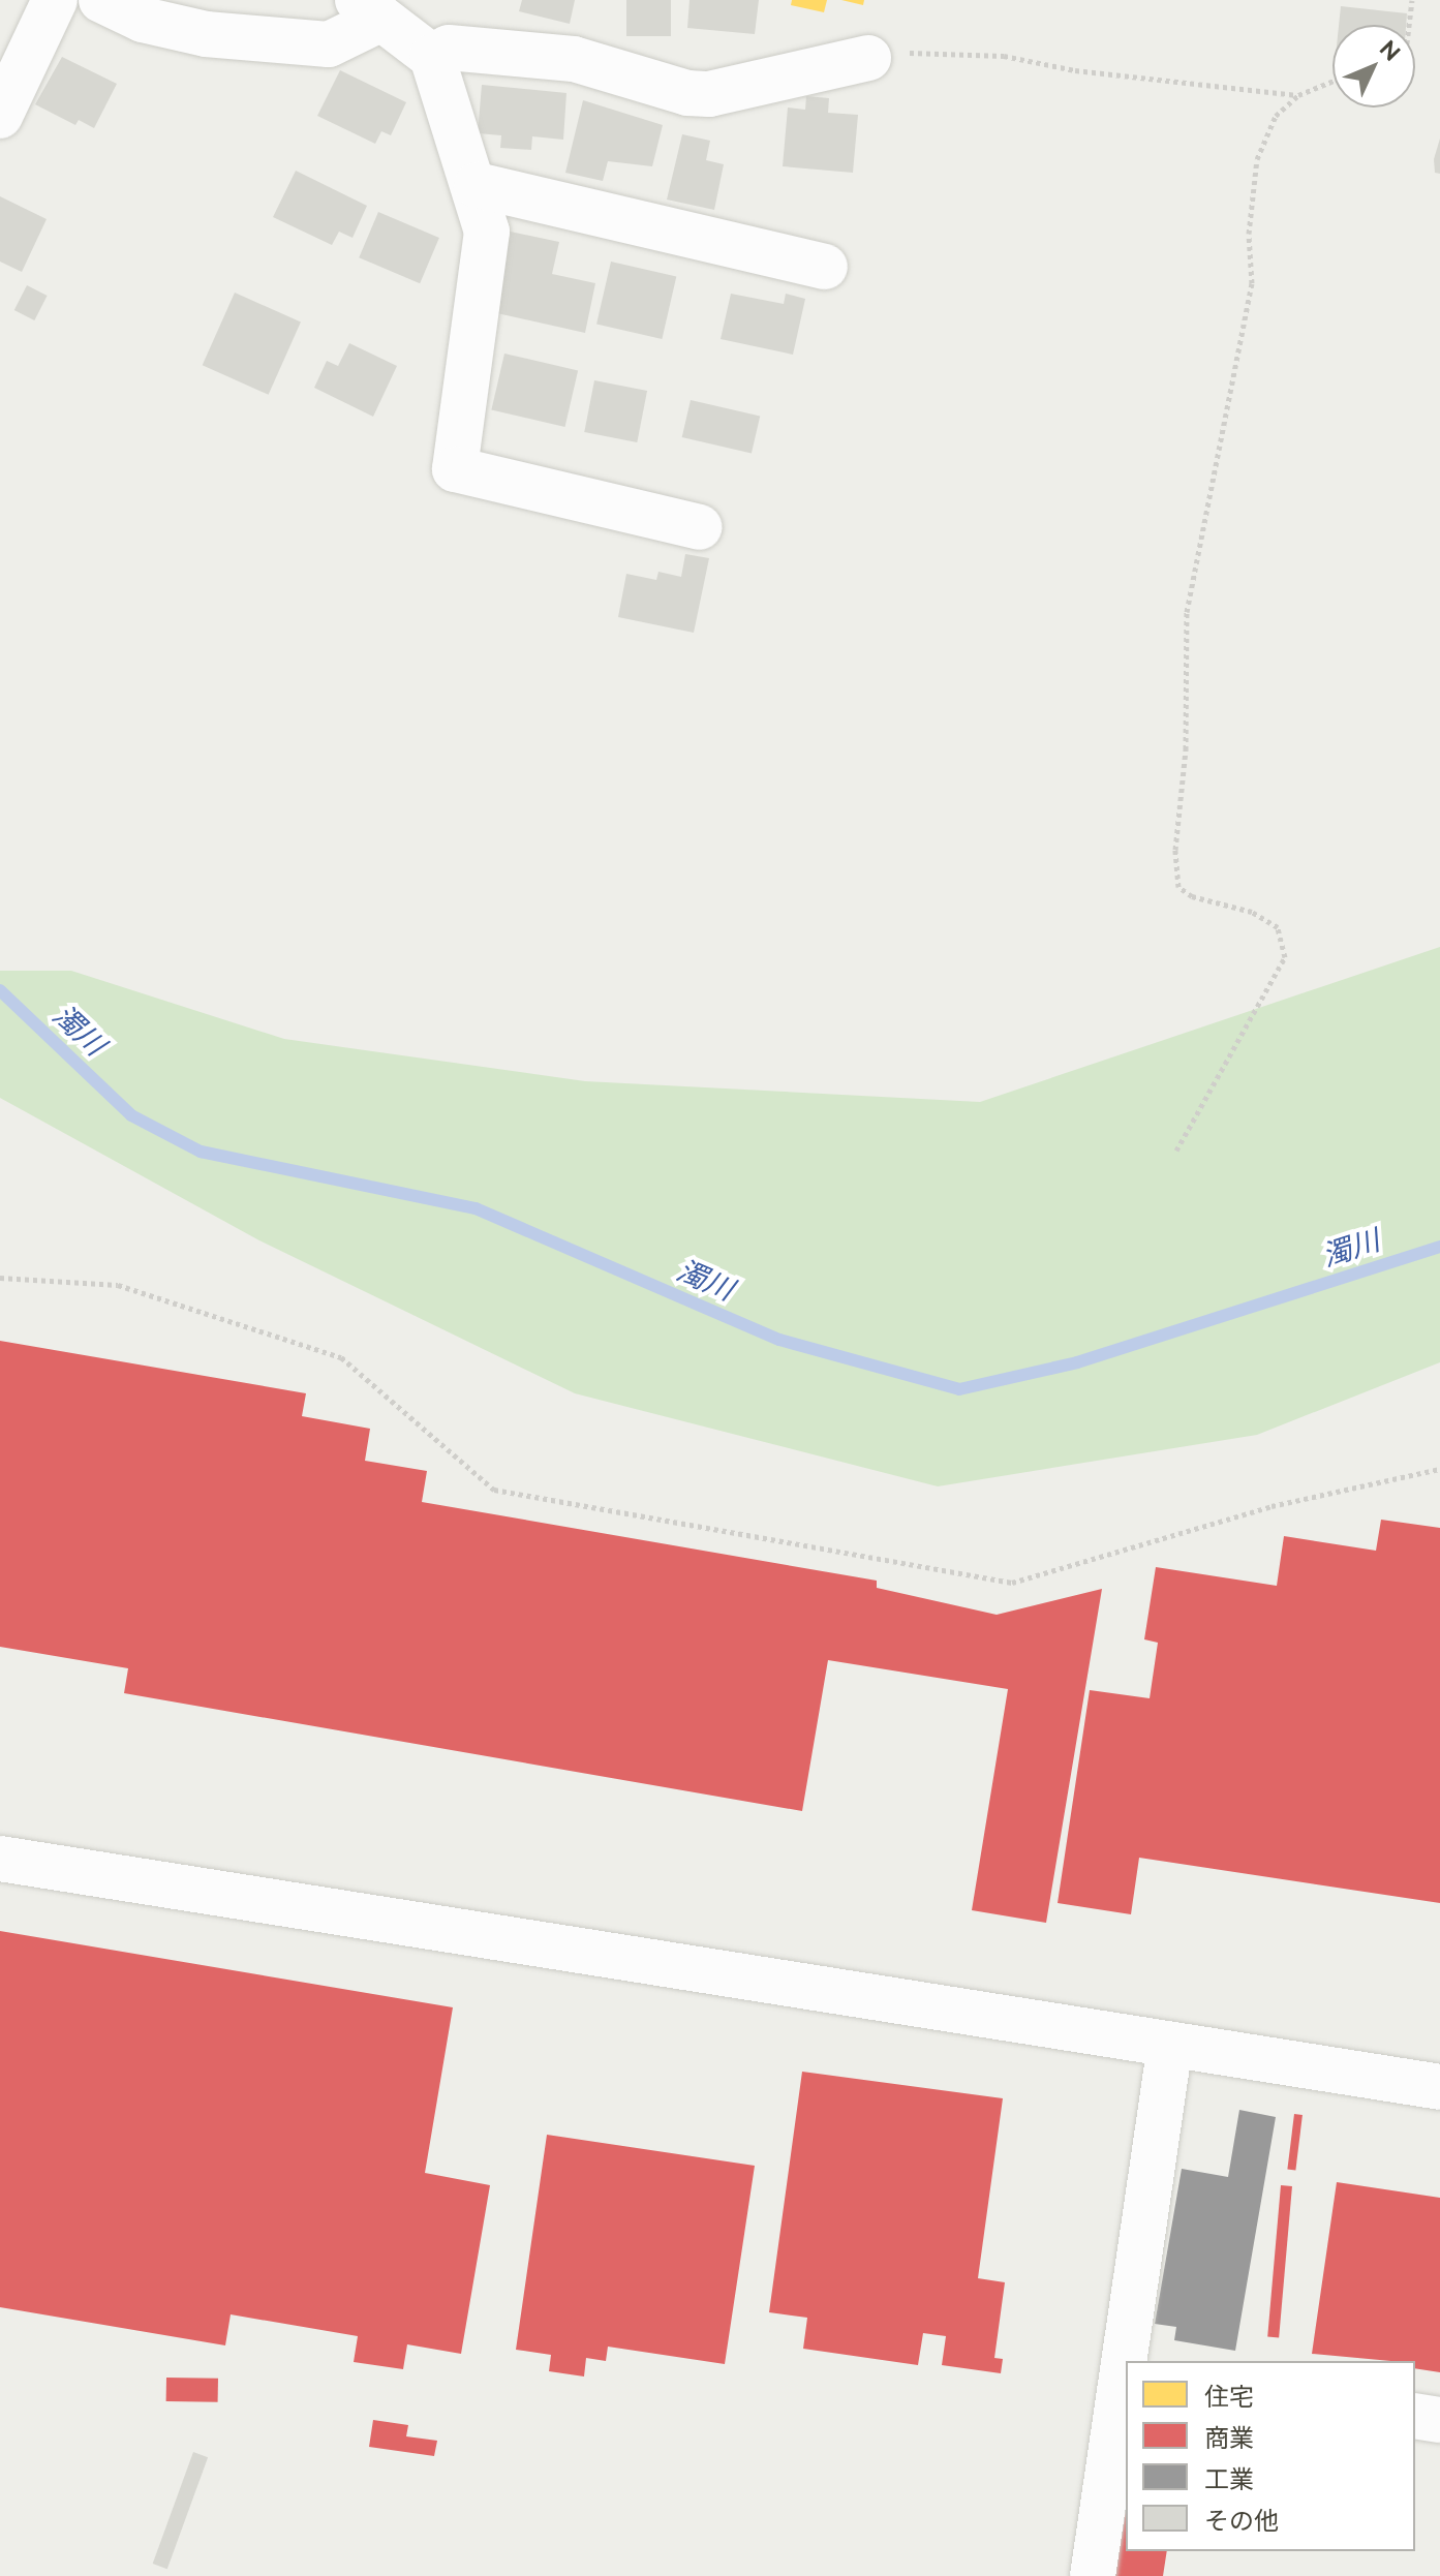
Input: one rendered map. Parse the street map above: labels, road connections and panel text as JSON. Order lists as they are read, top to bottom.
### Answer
{
  "water": ["濁川"],
  "legend": [
    "住宅",
    "商業",
    "工業",
    "その他"
  ],
  "north": "top right"
}
